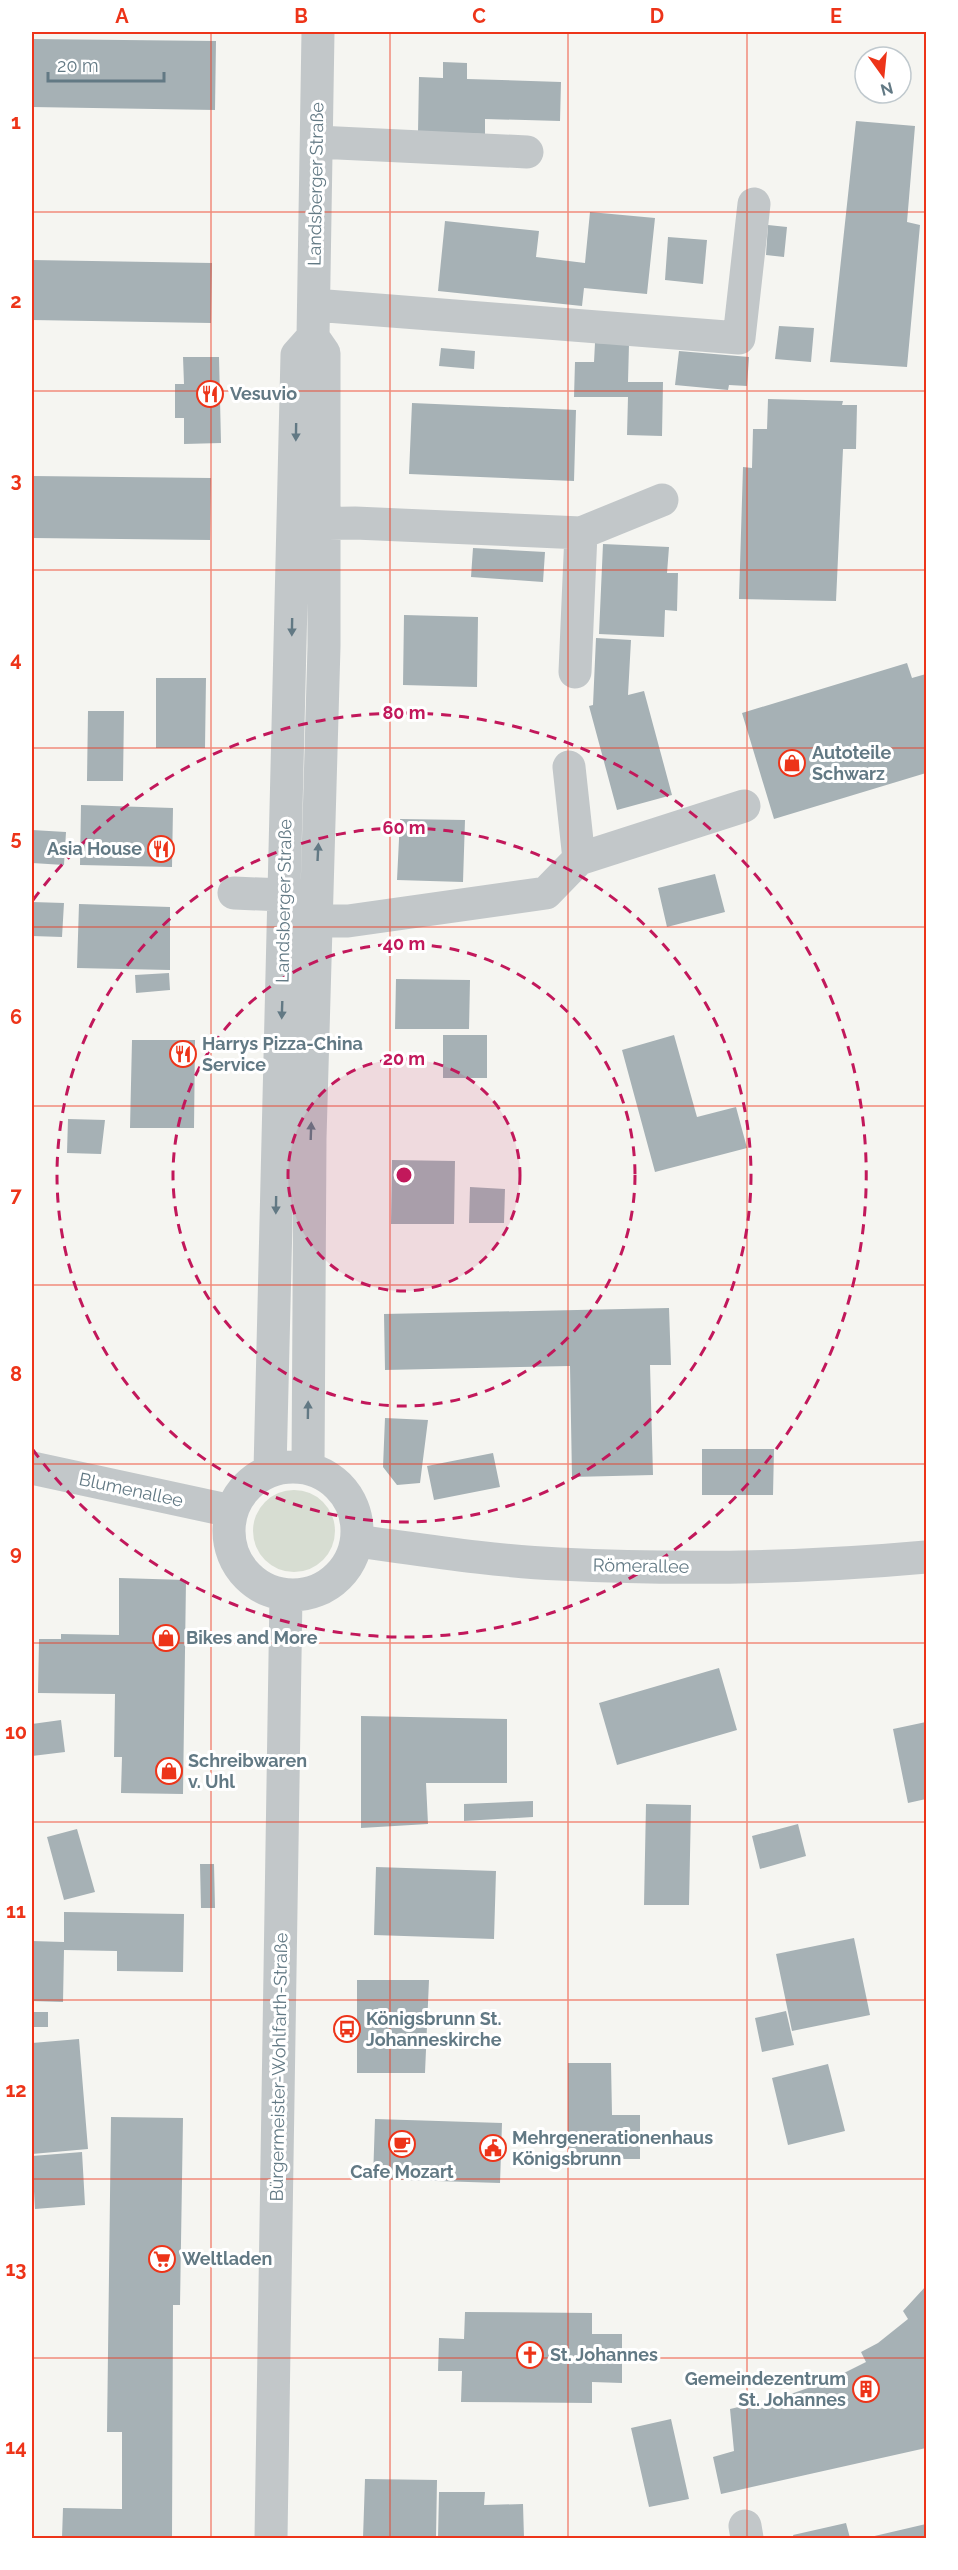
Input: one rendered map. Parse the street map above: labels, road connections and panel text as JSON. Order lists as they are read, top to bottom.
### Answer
{
  "streets": {
    "street": [
      "Landsberger Straße",
      "Blumenallee",
      "Römerallee",
      "Bürgermeister-Wohlfarth-Straße"
    ]
  },
  "crossings": [
    ["Landsberger Straße", "Blumenallee"],
    ["Landsberger Straße", "Römerallee"],
    ["Landsberger Straße", "Bürgermeister-Wohlfarth-Straße"],
    ["Blumenallee", "Römerallee"],
    ["Blumenallee", "Bürgermeister-Wohlfarth-Straße"],
    ["Römerallee", "Bürgermeister-Wohlfarth-Straße"]
  ],
  "places": {
    "restaurant": ["Vesuvio", "Asia House", "Harrys Pizza-China Service"],
    "shop": ["Autoteile Schwarz", "Bikes and More", "Schreibwaren v. Uhl"],
    "bus stop": ["Königsbrunn St. Johanneskirche"],
    "cafe": ["Cafe Mozart"],
    "public building": ["Mehrgenerationenhaus Königsbrunn"],
    "supermarket": ["Weltladen"],
    "church": ["St. Johannes"],
    "building": ["Gemeindezentrum St. Johannes"]
  },
  "scale_bar": "20 m",
  "north": "bottom",
  "grid": {
    "columns": [
      "A",
      "B",
      "C",
      "D",
      "E"
    ],
    "rows": [
      "1",
      "2",
      "3",
      "4",
      "5",
      "6",
      "7",
      "8",
      "9",
      "10",
      "11",
      "12",
      "13",
      "14"
    ]
  },
  "rings": [
    "80 m",
    "60 m",
    "40 m",
    "20 m"
  ]
}
